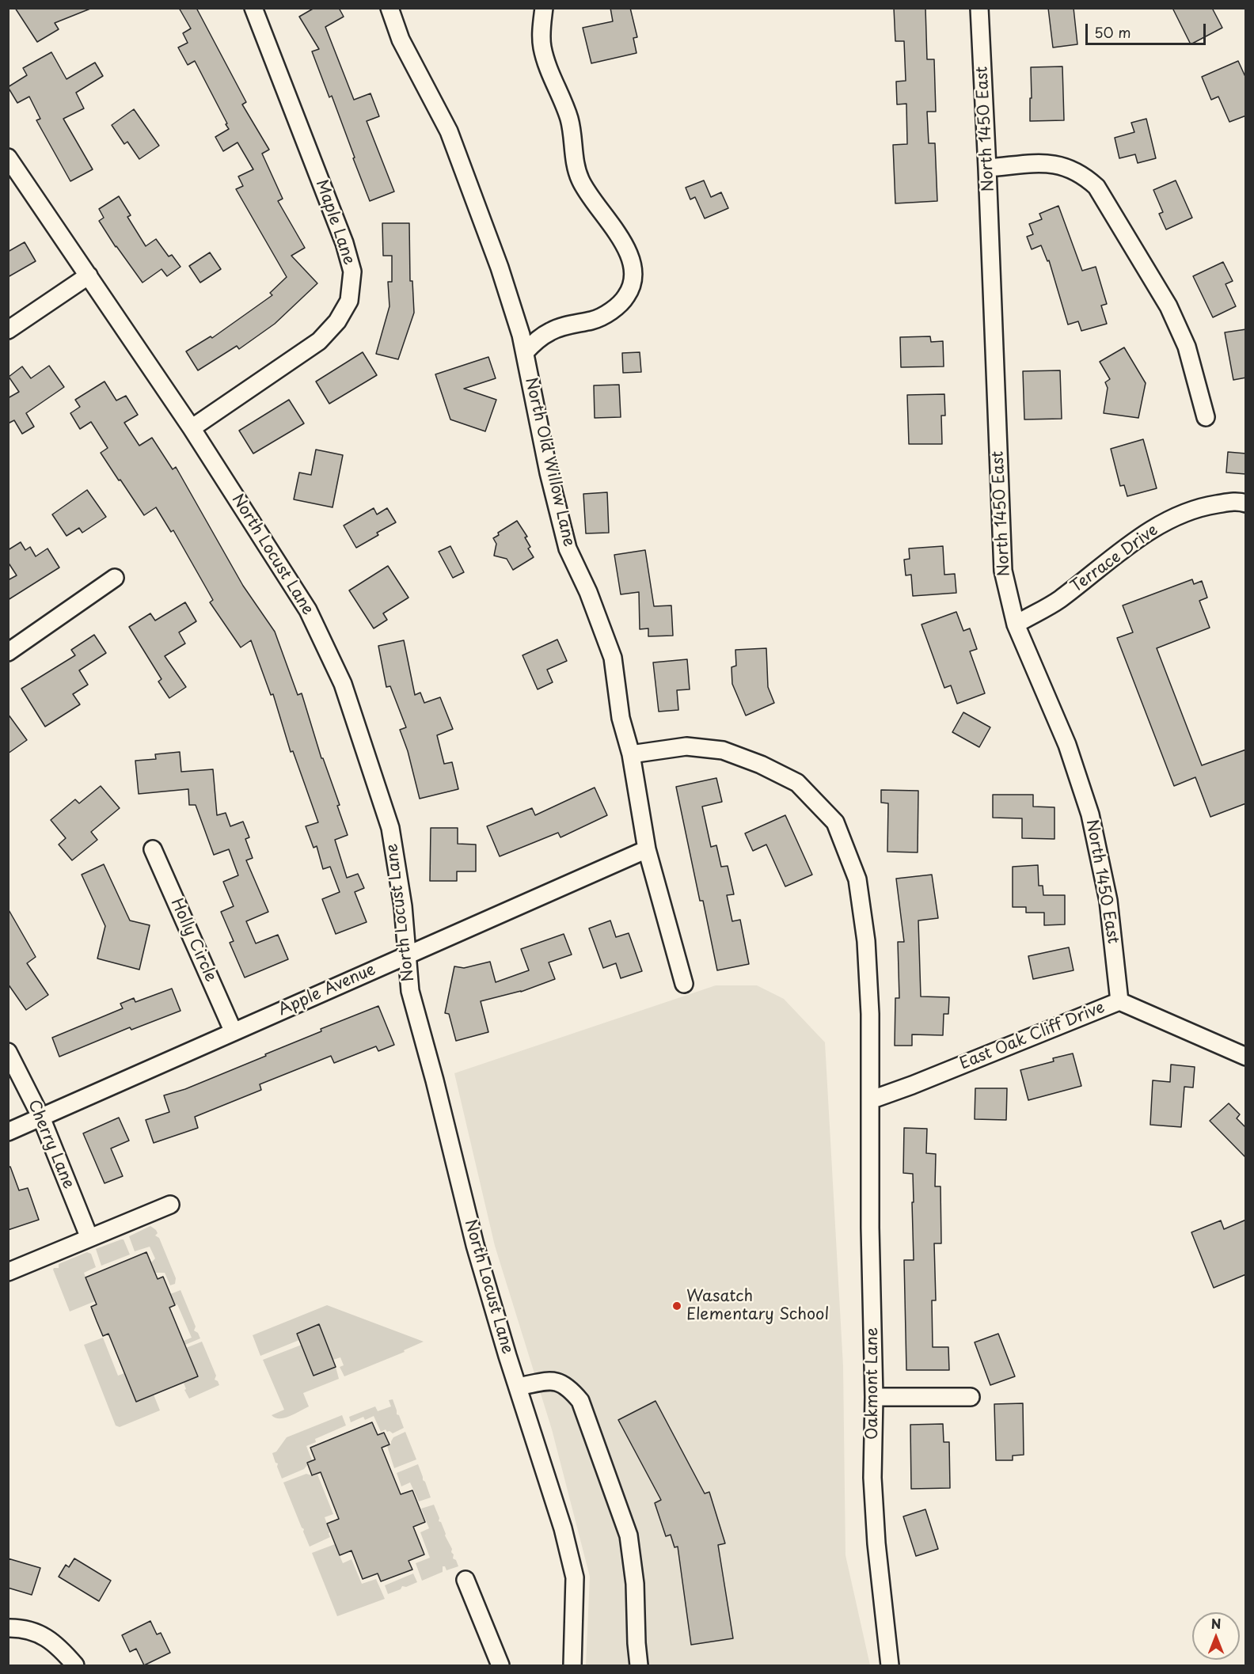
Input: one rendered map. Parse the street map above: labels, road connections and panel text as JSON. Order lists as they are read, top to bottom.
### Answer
{
  "streets": {
    "street": [
      "North 1450 East",
      "Maple Lane",
      "North Old Willow Lane",
      "North Locust Lane",
      "Terrace Drive",
      "Holly Circle",
      "Apple Avenue",
      "East Oak Cliff Drive",
      "Cherry Lane",
      "Oakmont Lane"
    ]
  },
  "crossings": [
    ["North 1450 East", "Terrace Drive"],
    ["North 1450 East", "East Oak Cliff Drive"],
    ["Maple Lane", "North Locust Lane"],
    ["North Old Willow Lane", "Apple Avenue"],
    ["North Old Willow Lane", "Oakmont Lane"],
    ["North Locust Lane", "Apple Avenue"],
    ["Holly Circle", "Apple Avenue"],
    ["Apple Avenue", "Cherry Lane"],
    ["East Oak Cliff Drive", "Oakmont Lane"]
  ],
  "places": ["Wasatch Elementary School"],
  "scale_bar": "50 m",
  "north": "top"
}
